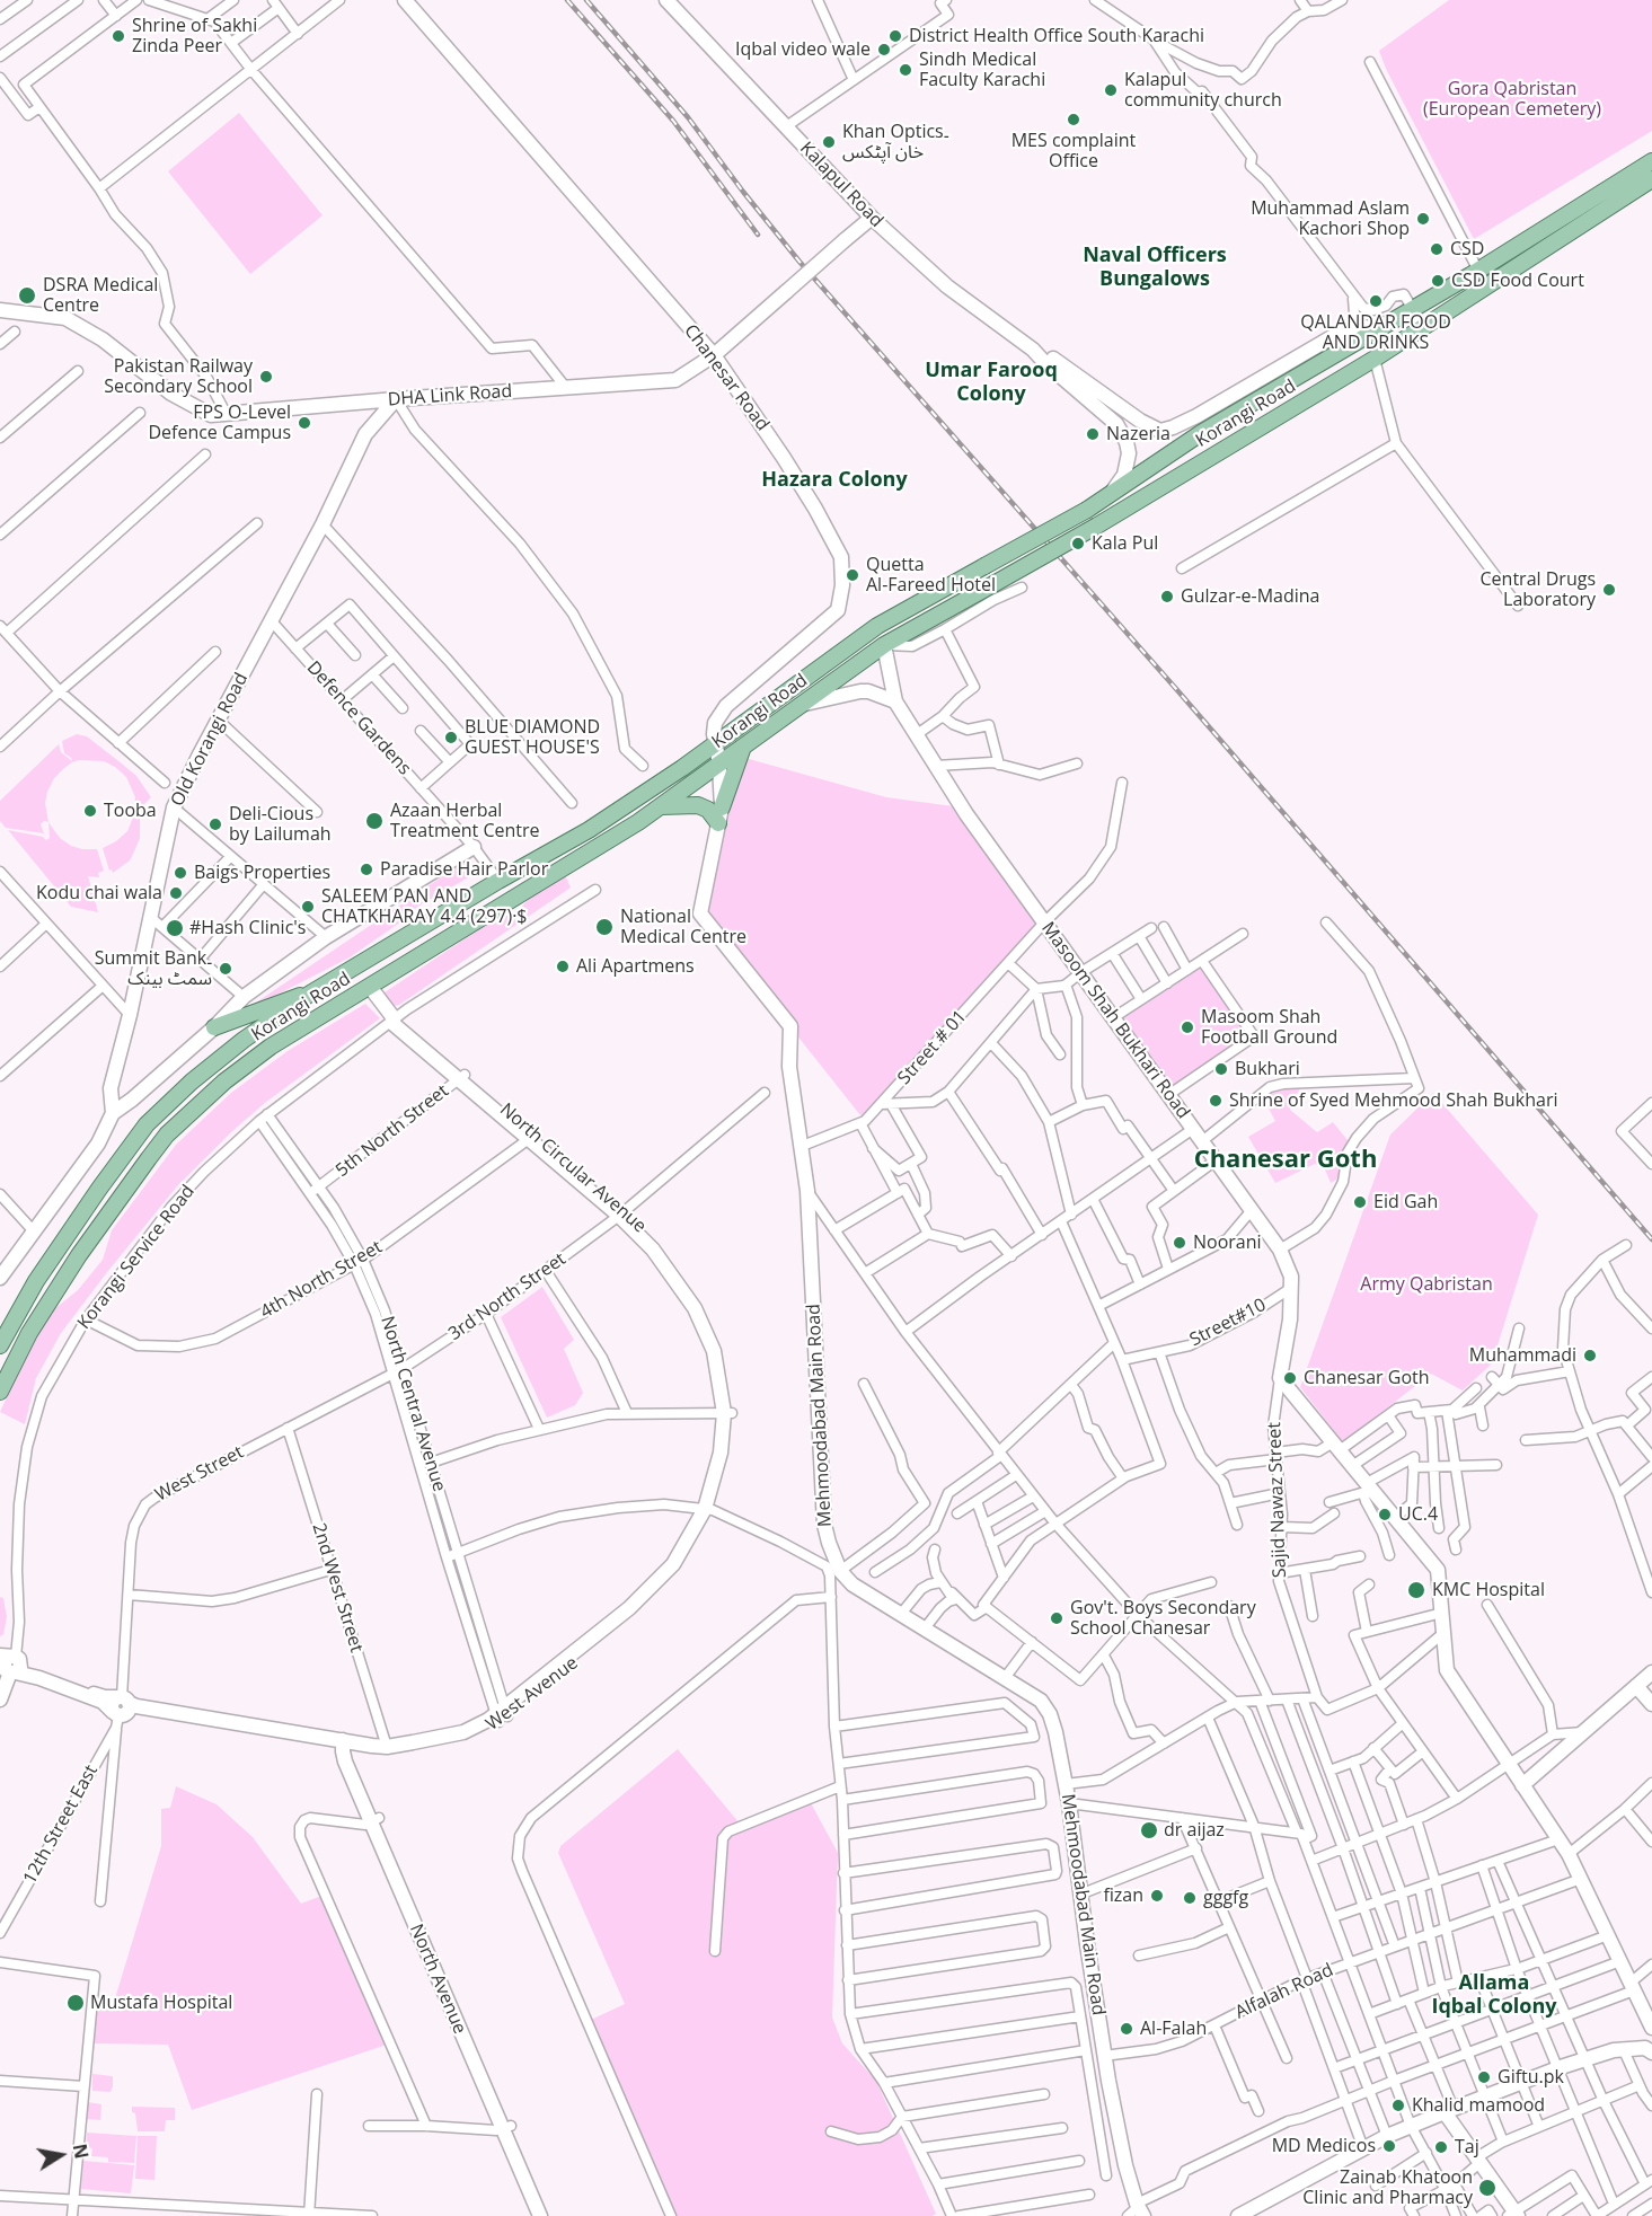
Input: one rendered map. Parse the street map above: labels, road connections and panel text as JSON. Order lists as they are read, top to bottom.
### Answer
{
  "streets": {
    "main road": ["Korangi Road"],
    "street": [
      "Kalapul Road",
      "Chanesar Road",
      "DHA Link Road",
      "Defence Gardens",
      "Old Korangi Road",
      "Masoom Shah Bukhari Road",
      "Street # 01",
      "5th North Street",
      "North Circular Avenue",
      "Korangi Service Road",
      "4th North Street",
      "3rd North Street",
      "Street#10",
      "North Central Avenue",
      "Mehmoodabad Main Road",
      "West Street",
      "Sajid Nawaz Street",
      "2nd West Street",
      "West Avenue",
      "12th Street East",
      "North Avenue",
      "Alfalah Road"
    ]
  },
  "crossings": [
    ["Kalapul Road", "DHA Link Road"],
    ["Chanesar Road", "DHA Link Road"],
    ["Chanesar Road", "Korangi Road"],
    ["Chanesar Road", "Mehmoodabad Main Road"],
    ["DHA Link Road", "Old Korangi Road"],
    ["Korangi Road", "Defence Gardens"],
    ["Korangi Road", "Masoom Shah Bukhari Road"],
    ["Korangi Road", "North Circular Avenue"],
    ["Korangi Road", "Mehmoodabad Main Road"],
    ["Defence Gardens", "Old Korangi Road"],
    ["Masoom Shah Bukhari Road", "Street # 01"],
    ["Masoom Shah Bukhari Road", "Street#10"],
    ["Masoom Shah Bukhari Road", "Sajid Nawaz Street"],
    ["Street # 01", "Mehmoodabad Main Road"],
    ["5th North Street", "North Circular Avenue"],
    ["5th North Street", "North Central Avenue"],
    ["North Circular Avenue", "Korangi Service Road"],
    ["North Circular Avenue", "4th North Street"],
    ["North Circular Avenue", "3rd North Street"],
    ["North Circular Avenue", "West Avenue"],
    ["Korangi Service Road", "4th North Street"],
    ["Korangi Service Road", "North Central Avenue"],
    ["Korangi Service Road", "West Avenue"],
    ["4th North Street", "North Central Avenue"],
    ["3rd North Street", "North Central Avenue"],
    ["3rd North Street", "West Street"],
    ["North Central Avenue", "West Street"],
    ["North Central Avenue", "West Avenue"],
    ["Mehmoodabad Main Road", "Alfalah Road"],
    ["West Street", "2nd West Street"],
    ["West Street", "West Avenue"],
    ["West Street", "12th Street East"],
    ["2nd West Street", "West Avenue"],
    ["West Avenue", "12th Street East"],
    ["West Avenue", "North Avenue"]
  ],
  "districts": [
    "Naval Officers Bungalows",
    "Umar Farooq Colony",
    "Hazara Colony",
    "Chanesar Goth",
    "Allama Iqbal Colony"
  ],
  "parks": ["Gora Qabristan (European Cemetery)", "Army Qabristan"],
  "places": [
    "Shrine of Sakhi Zinda Peer",
    "District Health Office South Karachi",
    "Iqbal video wale",
    "Sindh Medical Faculty Karachi",
    "Kalapul community church",
    "MES complaint Office",
    "Khan Optics۔ خان آپٹکس",
    "Muhammad Aslam Kachori Shop",
    "CSD",
    "CSD Food Court",
    "DSRA Medical Centre",
    "QALANDAR FOOD AND DRINKS",
    "Pakistan Railway Secondary School",
    "FPS O-Level Defence Campus",
    "Nazeria",
    "Kala Pul",
    "Quetta Al-Fareed Hotel",
    "Central Drugs Laboratory",
    "Gulzar-e-Madina",
    "BLUE DIAMOND GUEST HOUSE'S",
    "Tooba",
    "Azaan Herbal Treatment Centre",
    "Deli-Cious by Lailumah",
    "Paradise Hair Parlor",
    "Baigs Properties",
    "Kodu chai wala",
    "SALEEM PAN AND CHATKHARAY 4.4 (297)·$",
    "National Medical Centre",
    "#Hash Clinic's",
    "Ali Apartmens",
    "Summit Bank۔ سمٹ بینک",
    "Masoom Shah Football Ground",
    "Bukhari",
    "Shrine of Syed Mehmood Shah Bukhari",
    "Eid Gah",
    "Noorani",
    "Muhammadi",
    "Chanesar Goth",
    "UC.4",
    "KMC Hospital",
    "Gov't. Boys Secondary School Chanesar",
    "dr aijaz",
    "fizan",
    "gggfg",
    "Mustafa Hospital",
    "Al-Falah",
    "Giftu.pk",
    "Khalid mamood",
    "MD Medicos",
    "Taj",
    "Zainab Khatoon Clinic and Pharmacy"
  ],
  "north": "right"
}
